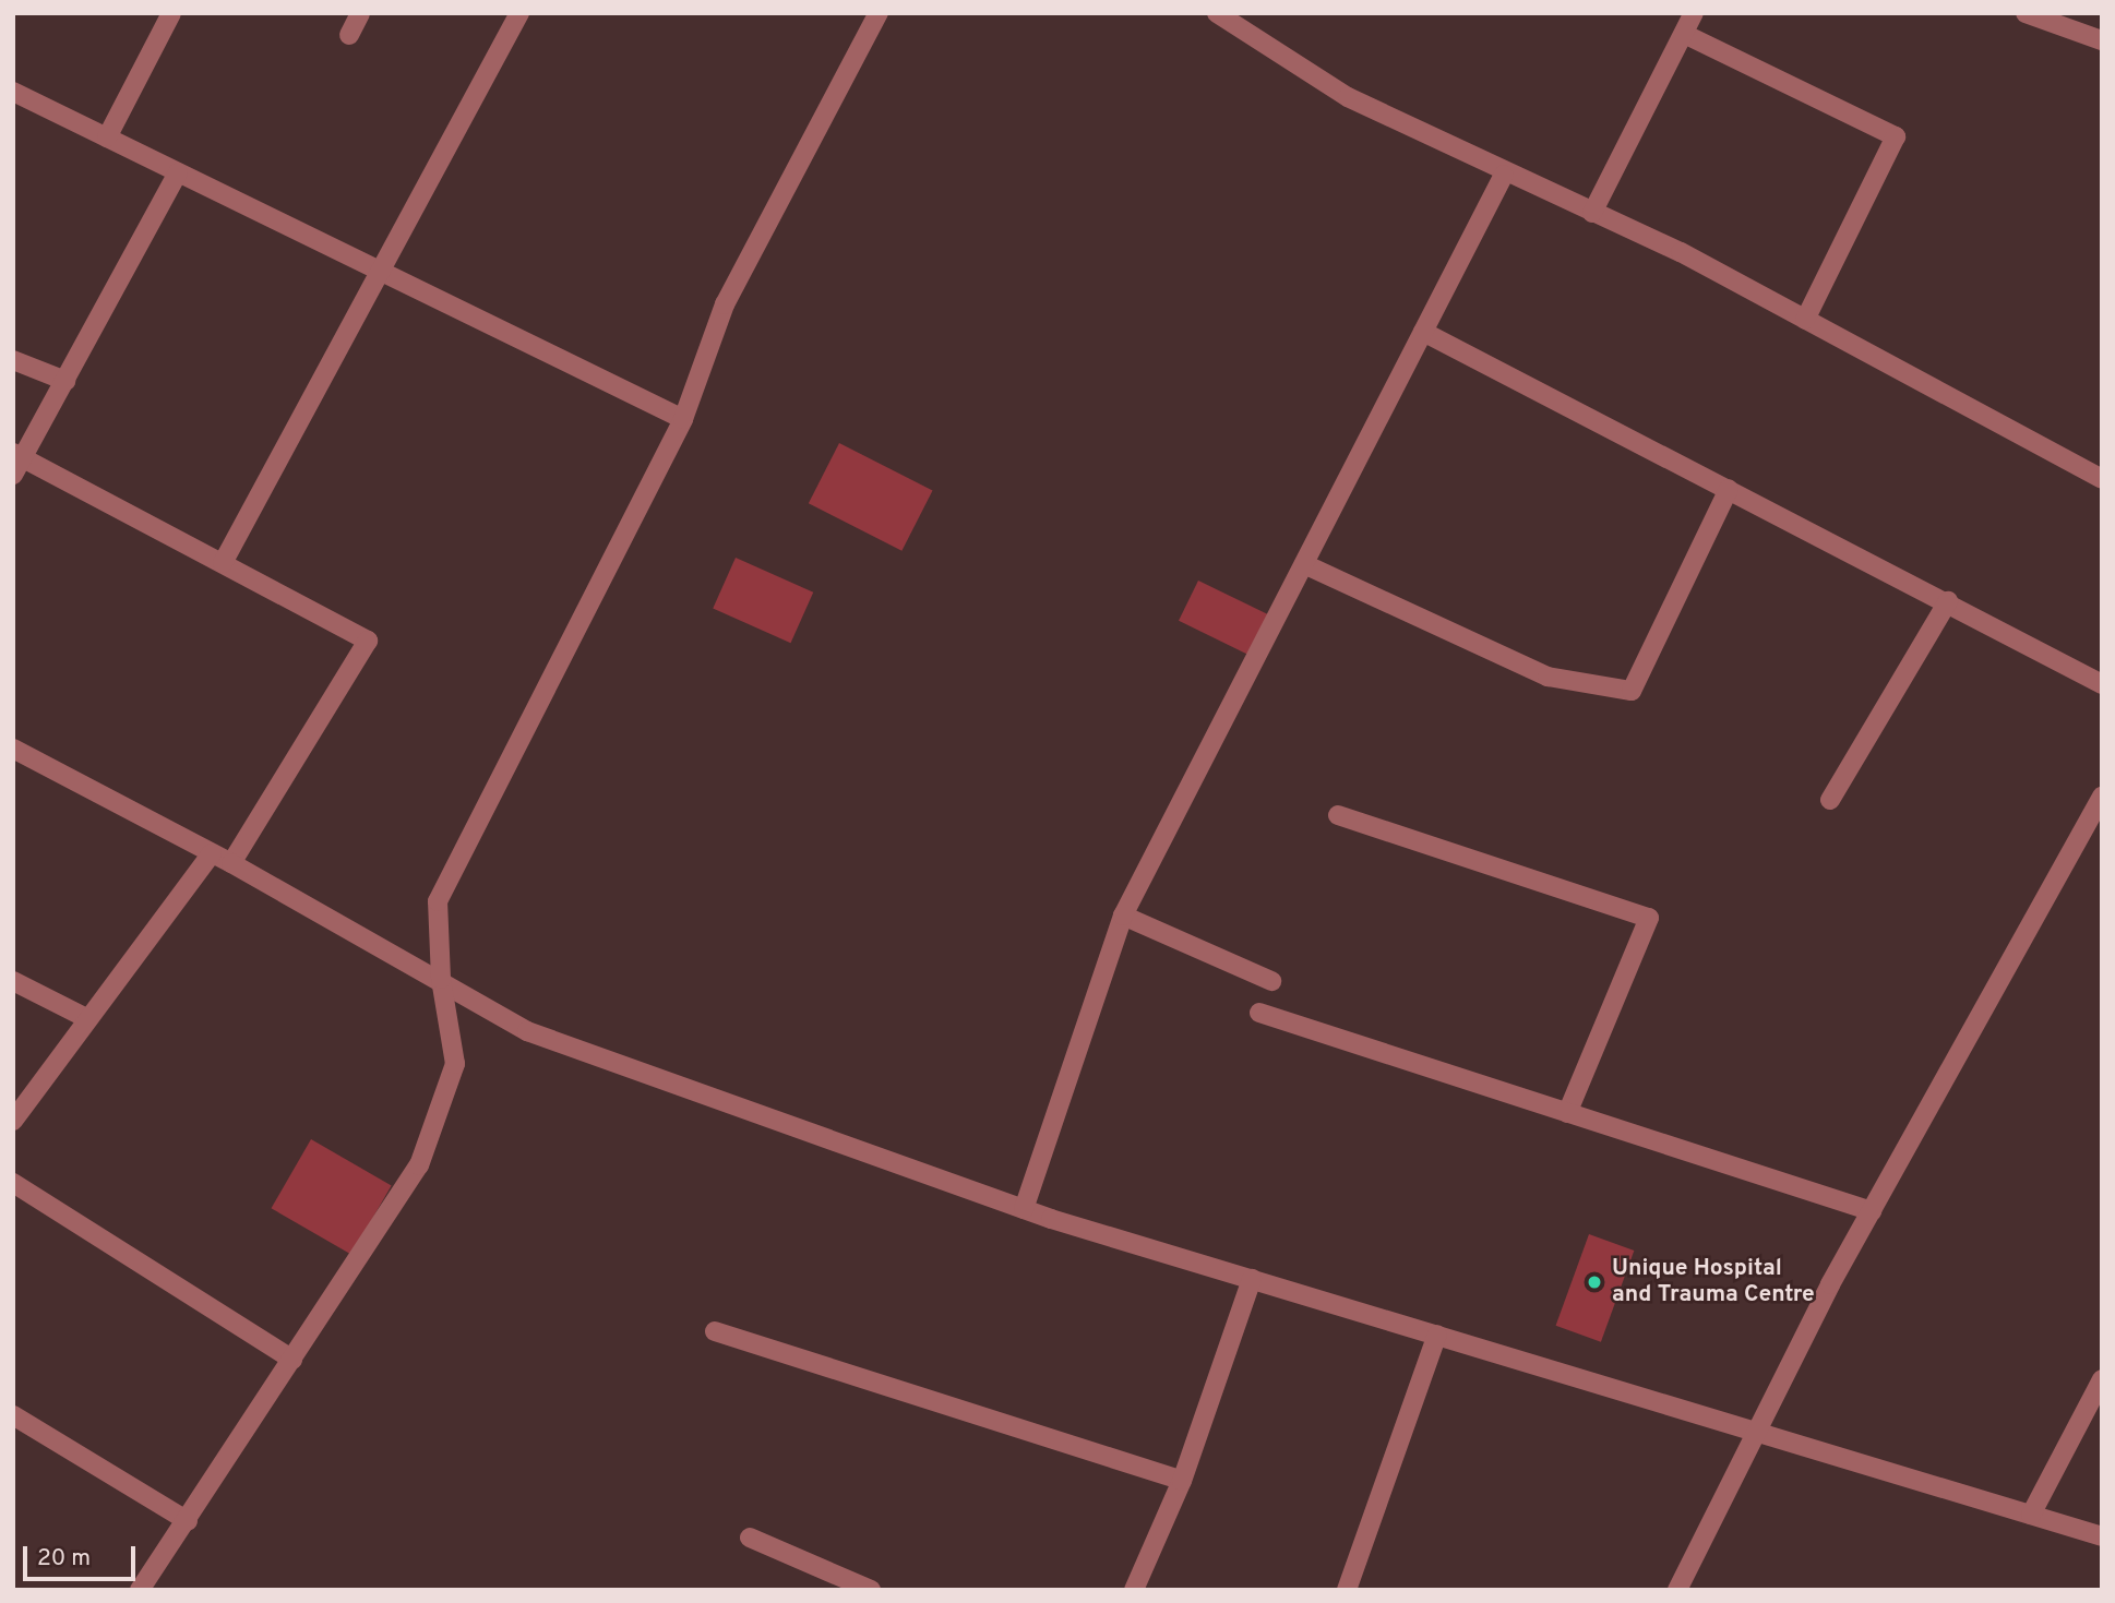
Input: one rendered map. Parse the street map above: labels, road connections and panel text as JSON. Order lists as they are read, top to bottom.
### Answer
{
  "places": ["Unique Hospital and Trauma Centre"],
  "scale_bar": "20 m"
}
